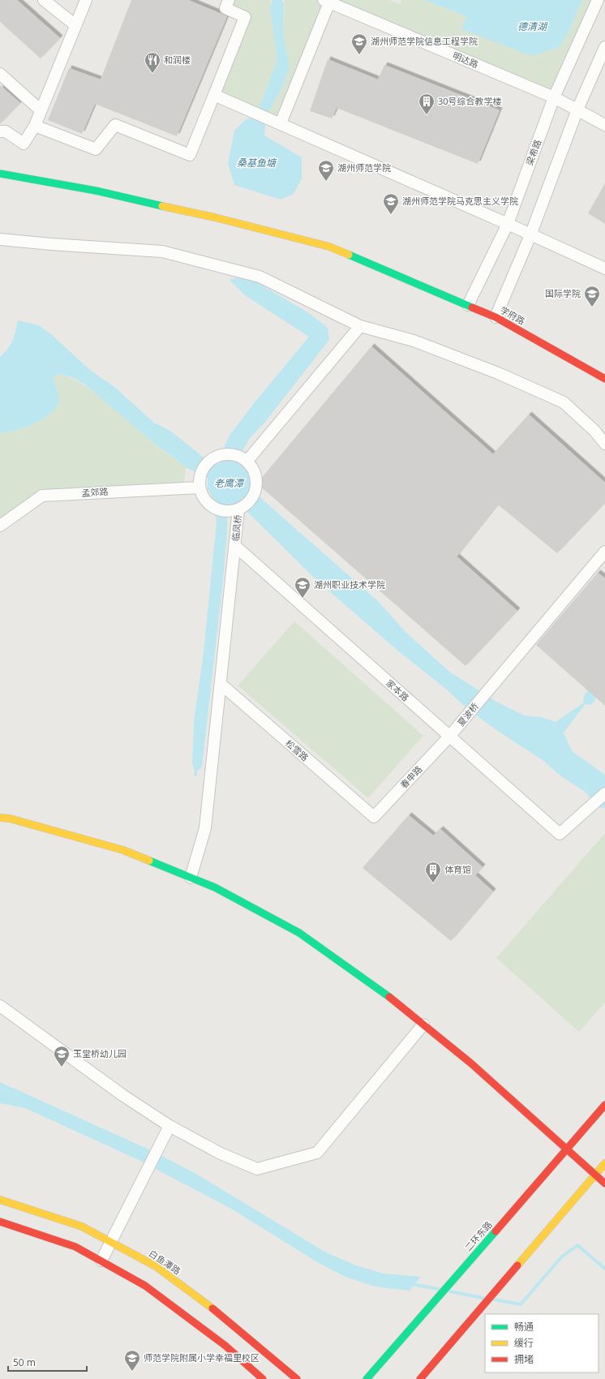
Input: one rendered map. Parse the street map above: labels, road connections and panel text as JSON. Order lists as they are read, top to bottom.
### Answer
{
  "streets": {
    "main road": ["学府路", "二环东路", "白鱼潭路"],
    "street": [
      "明达路",
      "梁希路",
      "孟郊路",
      "临凤桥",
      "家本路",
      "夏波桥",
      "松雪路",
      "春申路"
    ]
  },
  "crossings": [
    ["明达路", "梁希路"],
    ["梁希路", "学府路"],
    ["孟郊路", "临凤桥"],
    ["临凤桥", "家本路"],
    ["临凤桥", "松雪路"],
    ["家本路", "夏波桥"],
    ["家本路", "春申路"],
    ["夏波桥", "春申路"],
    ["松雪路", "春申路"]
  ],
  "water": ["德清湖", "桑基鱼塘", "老鹰潭"],
  "places": {
    "school or university": [
      "湖州师范学院信息工程学院",
      "湖州师范学院",
      "湖州师范学院马克思主义学院",
      "国际学院",
      "湖州职业技术学院",
      "玉堂桥幼儿园",
      "师范学院附属小学幸福里校区"
    ],
    "restaurant": ["和润楼"],
    "building": ["30号综合教学楼", "体育馆"]
  },
  "legend": ["畅通", "缓行", "拥堵"],
  "scale_bar": "50 m"
}
